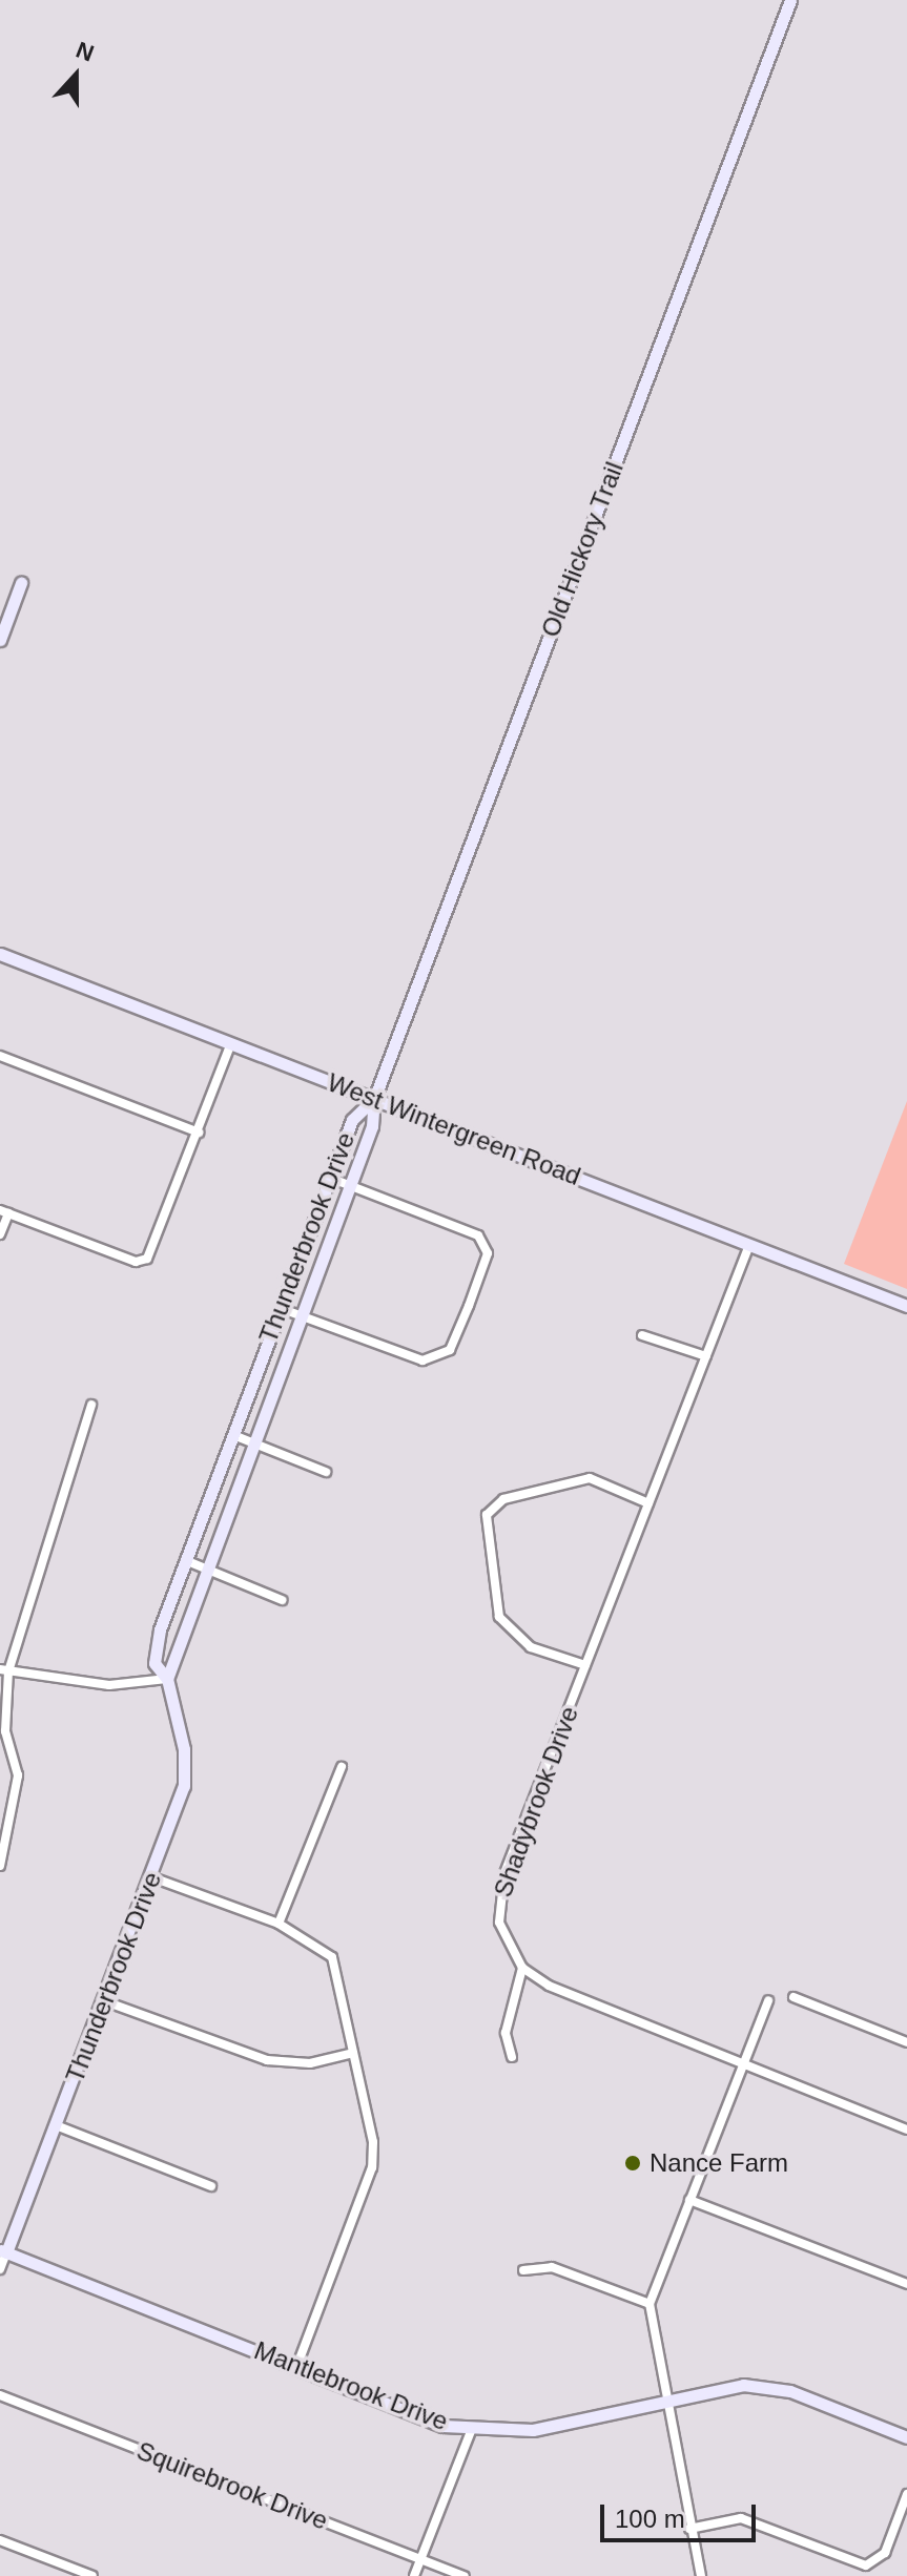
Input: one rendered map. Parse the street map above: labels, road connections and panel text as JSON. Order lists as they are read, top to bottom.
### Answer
{
  "streets": {
    "street": [
      "Old Hickory Trail",
      "West Wintergreen Road",
      "Thunderbrook Drive",
      "Shadybrook Drive",
      "Mantlebrook Drive",
      "Squirebrook Drive"
    ]
  },
  "crossings": [
    ["Old Hickory Trail", "West Wintergreen Road"],
    ["Old Hickory Trail", "Thunderbrook Drive"],
    ["West Wintergreen Road", "Thunderbrook Drive"],
    ["West Wintergreen Road", "Shadybrook Drive"],
    ["Thunderbrook Drive", "Mantlebrook Drive"]
  ],
  "places": ["Nance Farm"],
  "scale_bar": "100 m",
  "north": "top"
}
